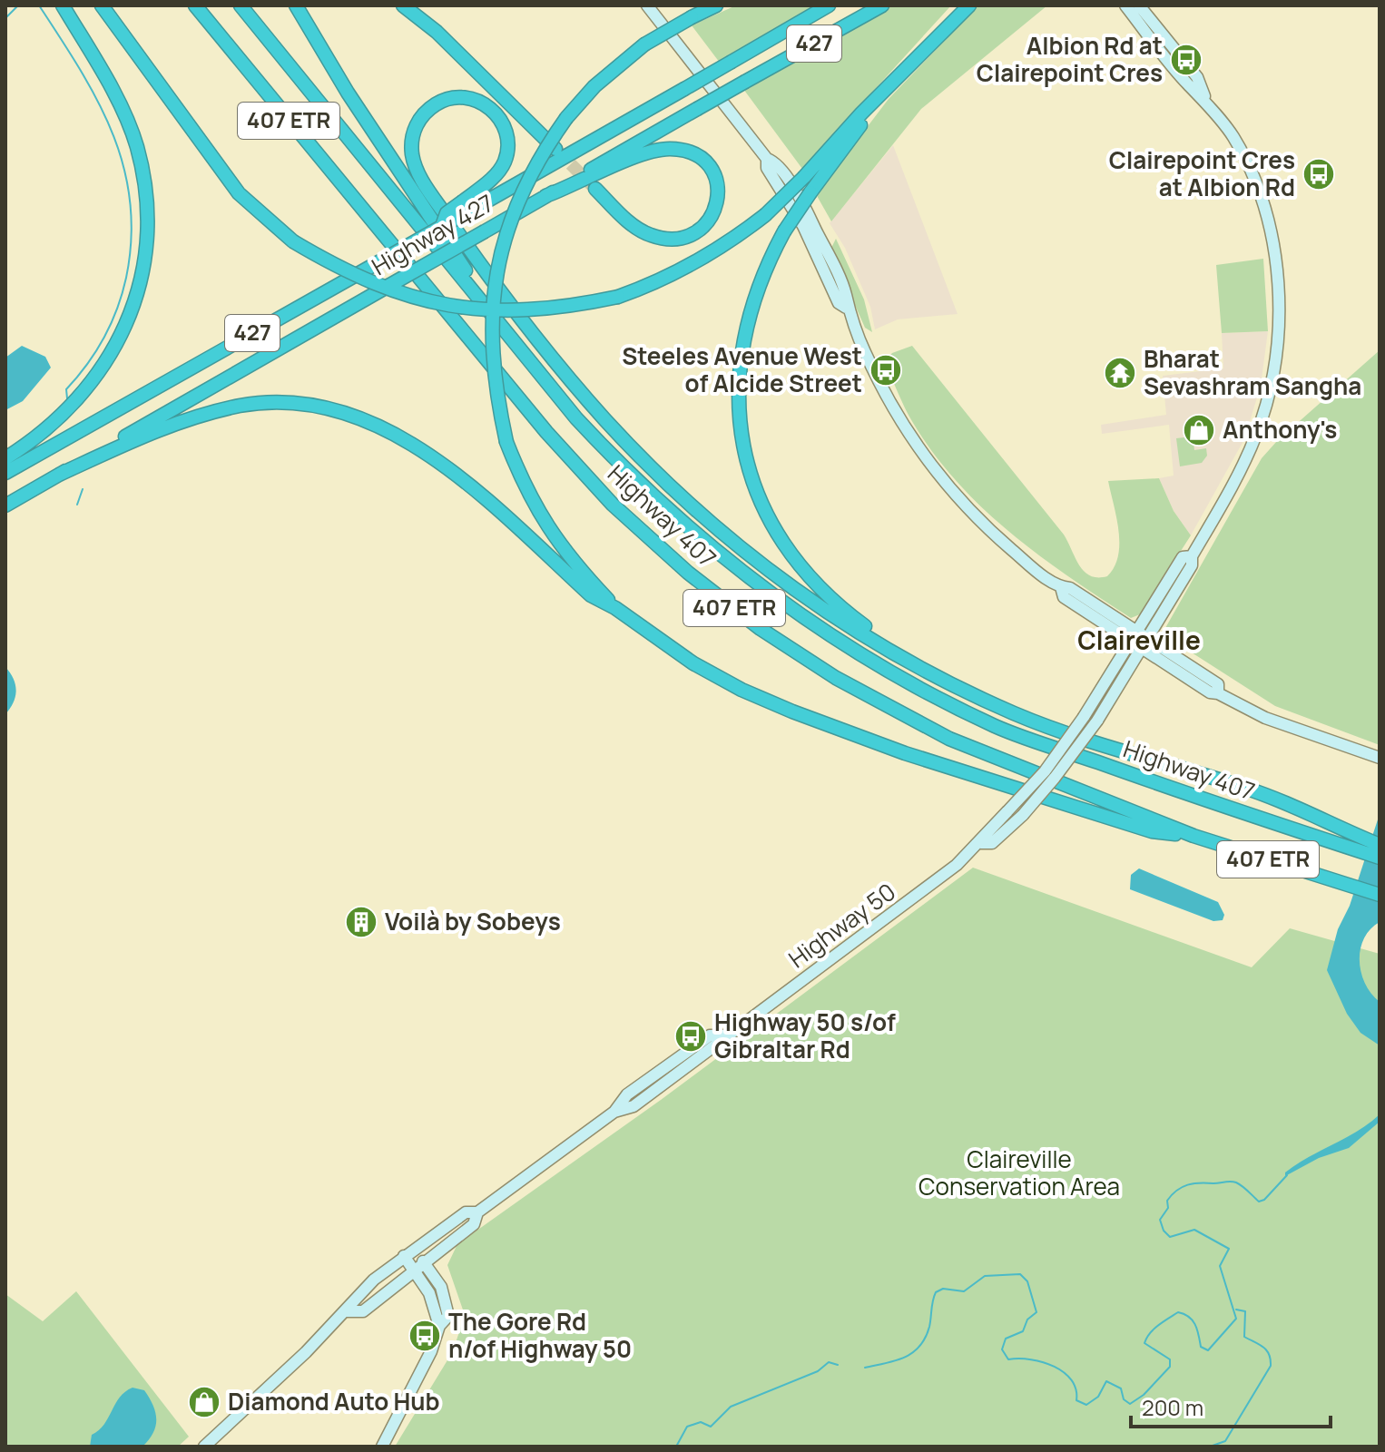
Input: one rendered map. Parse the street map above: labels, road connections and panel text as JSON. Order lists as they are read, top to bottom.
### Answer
{
  "streets": {
    "highway": [
      "427",
      "407 ETR",
      "Highway 427",
      "Highway 407"
    ],
    "main road": ["Highway 50"]
  },
  "districts": ["Claireville"],
  "parks": ["Claireville Conservation Area"],
  "places": {
    "bus stop": [
      "Albion Rd at Clairepoint Cres",
      "Clairepoint Cres at Albion Rd",
      "Steeles Avenue West of Alcide Street",
      "Highway 50 s/of Gibraltar Rd",
      "The Gore Rd n/of Highway 50"
    ],
    "temple": ["Bharat Sevashram Sangha"],
    "shop": ["Anthony's", "Diamond Auto Hub"],
    "building": ["Voilà by Sobeys"]
  },
  "scale_bar": "200 m"
}
